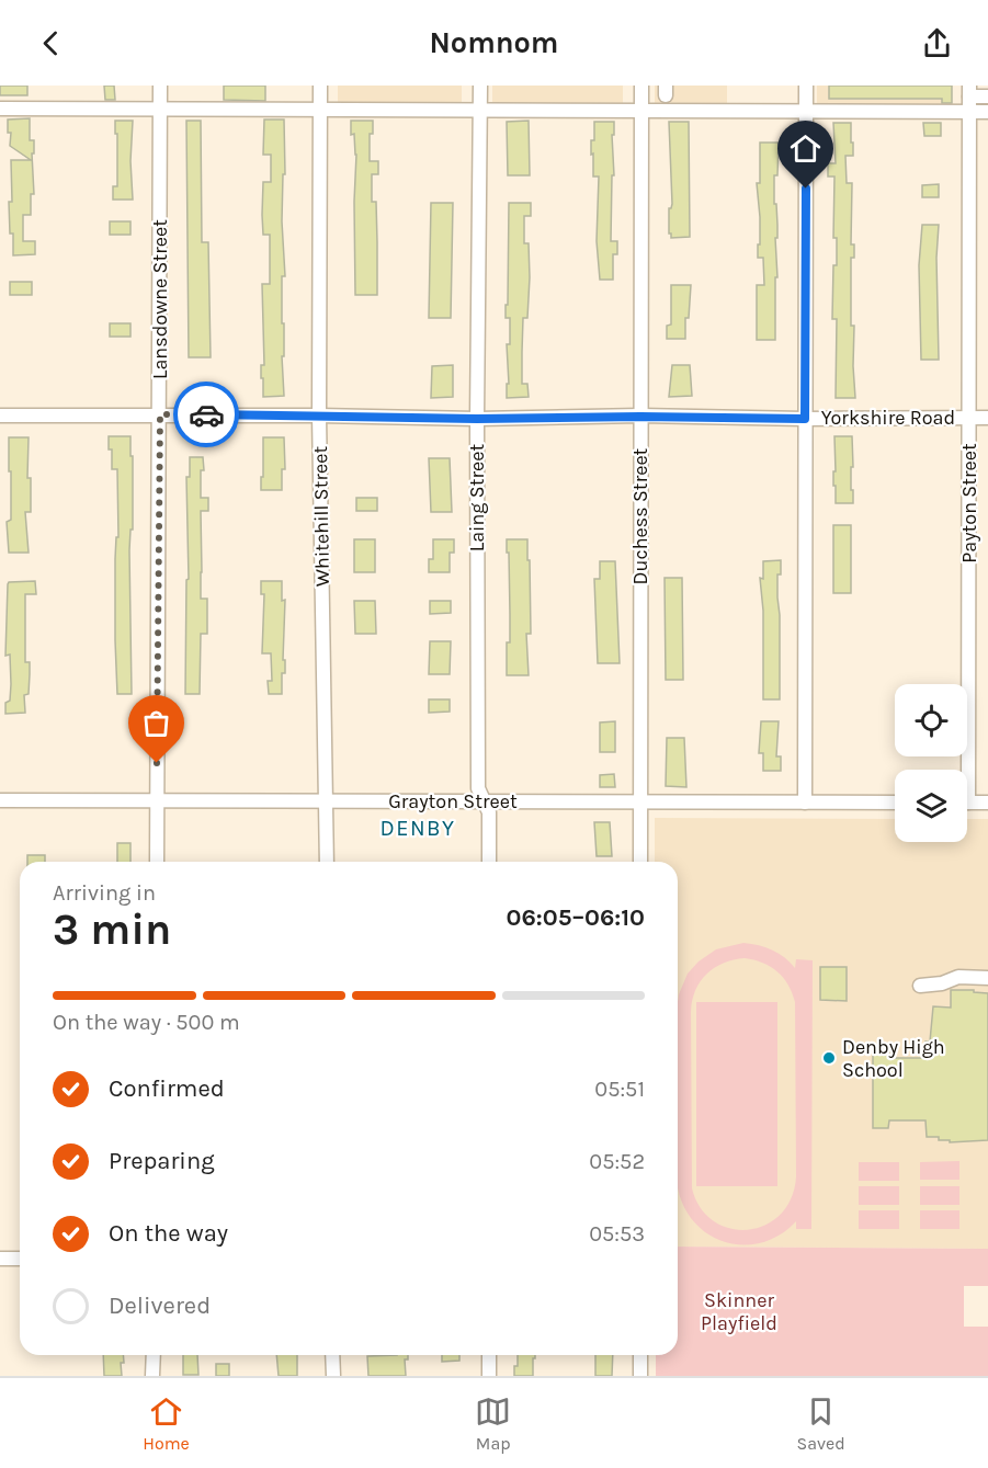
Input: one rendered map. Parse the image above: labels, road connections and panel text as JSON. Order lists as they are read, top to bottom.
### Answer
{
  "streets": {
    "street": [
      "Lansdowne Street",
      "Yorkshire Road",
      "Laing Street",
      "Payton Street",
      "Whitehill Street",
      "Duchess Street",
      "Grayton Street"
    ]
  },
  "crossings": [
    ["Lansdowne Street", "Yorkshire Road"],
    ["Lansdowne Street", "Grayton Street"],
    ["Yorkshire Road", "Laing Street"],
    ["Yorkshire Road", "Payton Street"],
    ["Yorkshire Road", "Whitehill Street"],
    ["Yorkshire Road", "Duchess Street"],
    ["Laing Street", "Grayton Street"],
    ["Whitehill Street", "Grayton Street"],
    ["Duchess Street", "Grayton Street"]
  ],
  "districts": ["DENBY"],
  "parks": ["Skinner Playfield"],
  "places": ["Denby High School"],
  "page": {
    "header": "Nomnom",
    "heading": ["3 min", "Arriving in", "06:05–06:10"],
    "bar": "On the way · 500 m",
    "list": [
      ["Confirmed", "05:51"],
      ["Preparing", "05:52"],
      ["On the way", "05:53"],
      "Delivered"
    ],
    "tabs": ["Home", "Map", "Saved"]
  }
}
